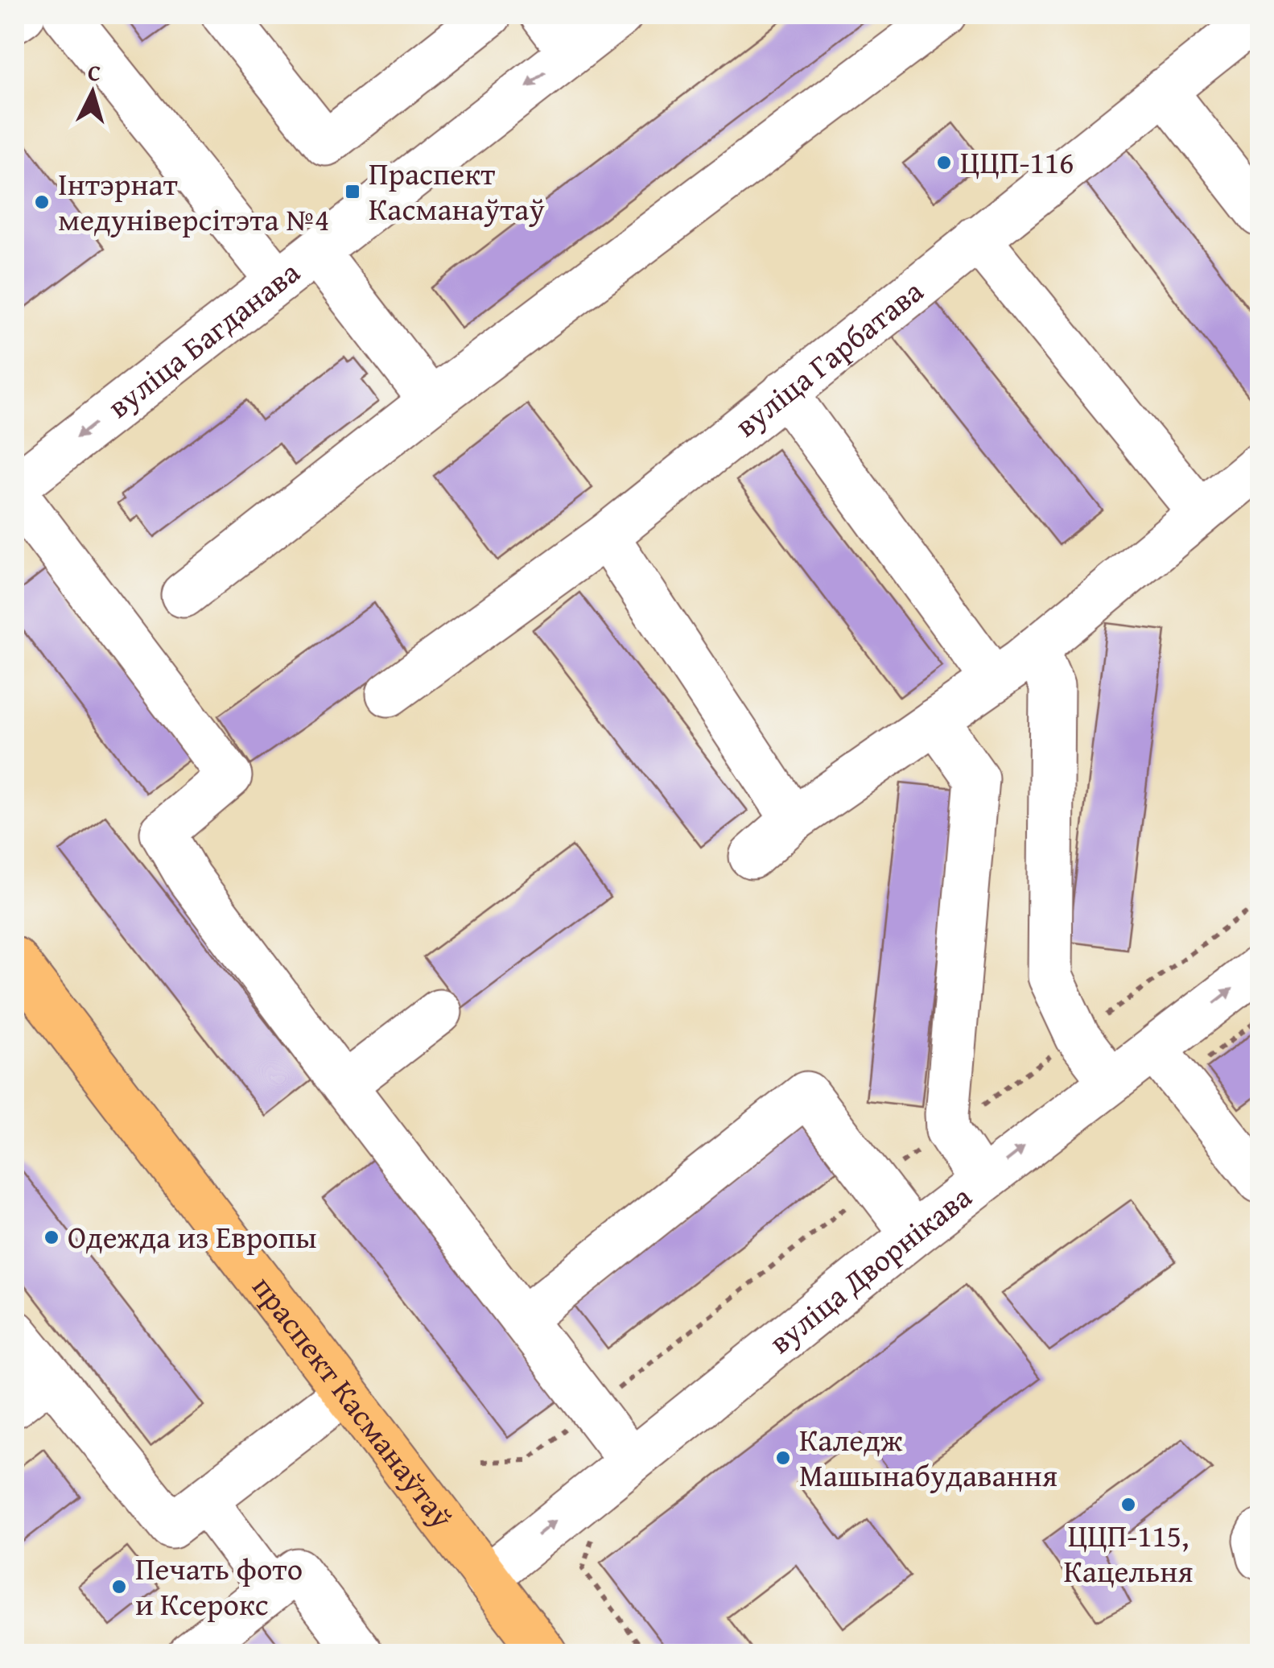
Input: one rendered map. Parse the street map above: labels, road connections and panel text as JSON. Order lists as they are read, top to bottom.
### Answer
{
  "streets": {
    "main road": ["праспект Касманаўтаў"],
    "street": ["вуліца Багданава", "вуліца Гарбатава", "вуліца Дворнікава"]
  },
  "crossings": [
    ["вуліца Дворнікава", "праспект Касманаўтаў"]
  ],
  "places": {
    "other": [
      "ЦЦП-116",
      "Інтэрнат медуніверсітэта №4",
      "Одежда из Европы",
      "Каледж Машынабудавання",
      "ЦЦП-115, Кацельня",
      "Печать фото и Ксерокс"
    ],
    "transit": ["Праспект Касманаўтаў"]
  },
  "north": "top"
}
